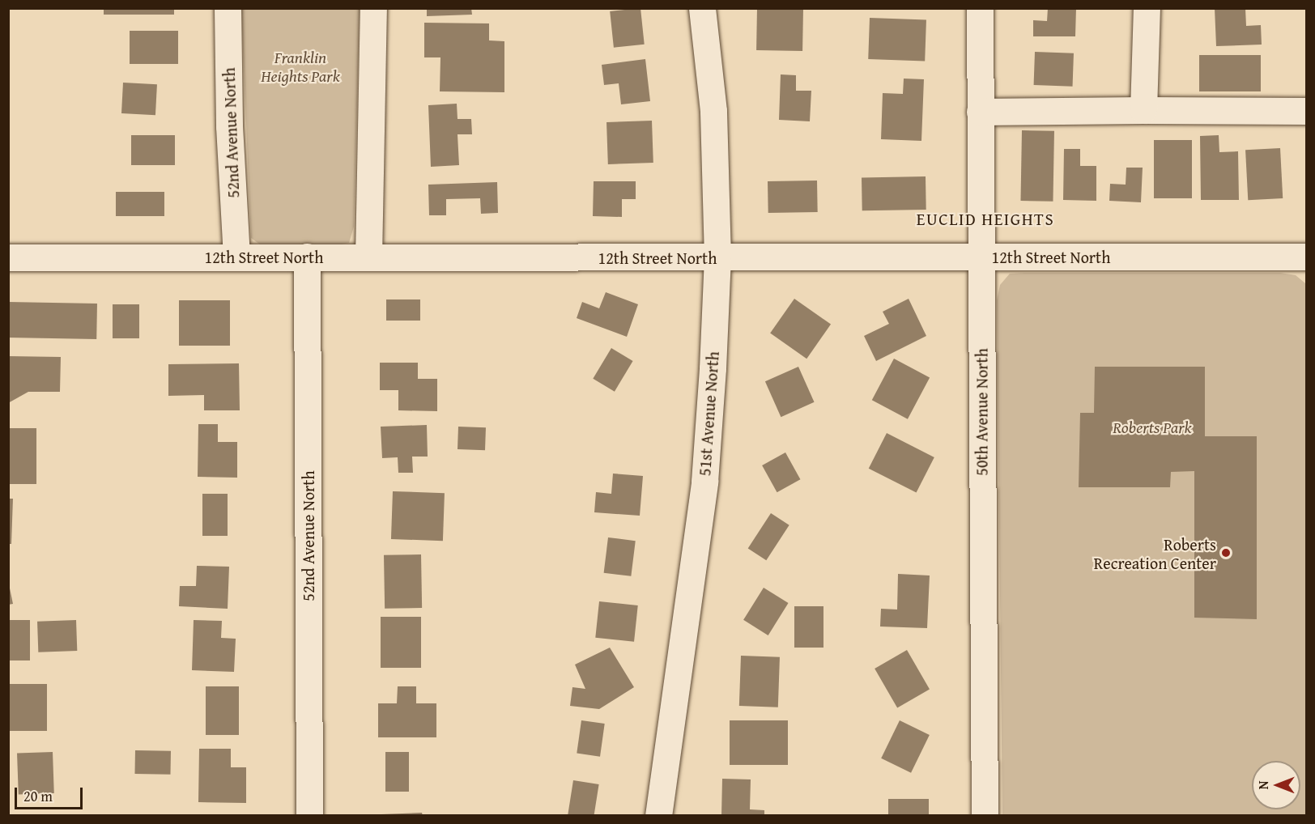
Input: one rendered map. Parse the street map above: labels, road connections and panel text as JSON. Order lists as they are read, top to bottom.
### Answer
{
  "streets": {
    "street": [
      "52nd Avenue North",
      "12th Street North",
      "50th Avenue North",
      "51st Avenue North"
    ]
  },
  "crossings": [
    ["52nd Avenue North", "12th Street North"],
    ["12th Street North", "50th Avenue North"],
    ["12th Street North", "51st Avenue North"]
  ],
  "districts": ["EUCLID HEIGHTS"],
  "parks": ["Franklin Heights Park", "Roberts Park"],
  "places": ["Roberts Recreation Center"],
  "scale_bar": "20 m",
  "north": "left"
}
